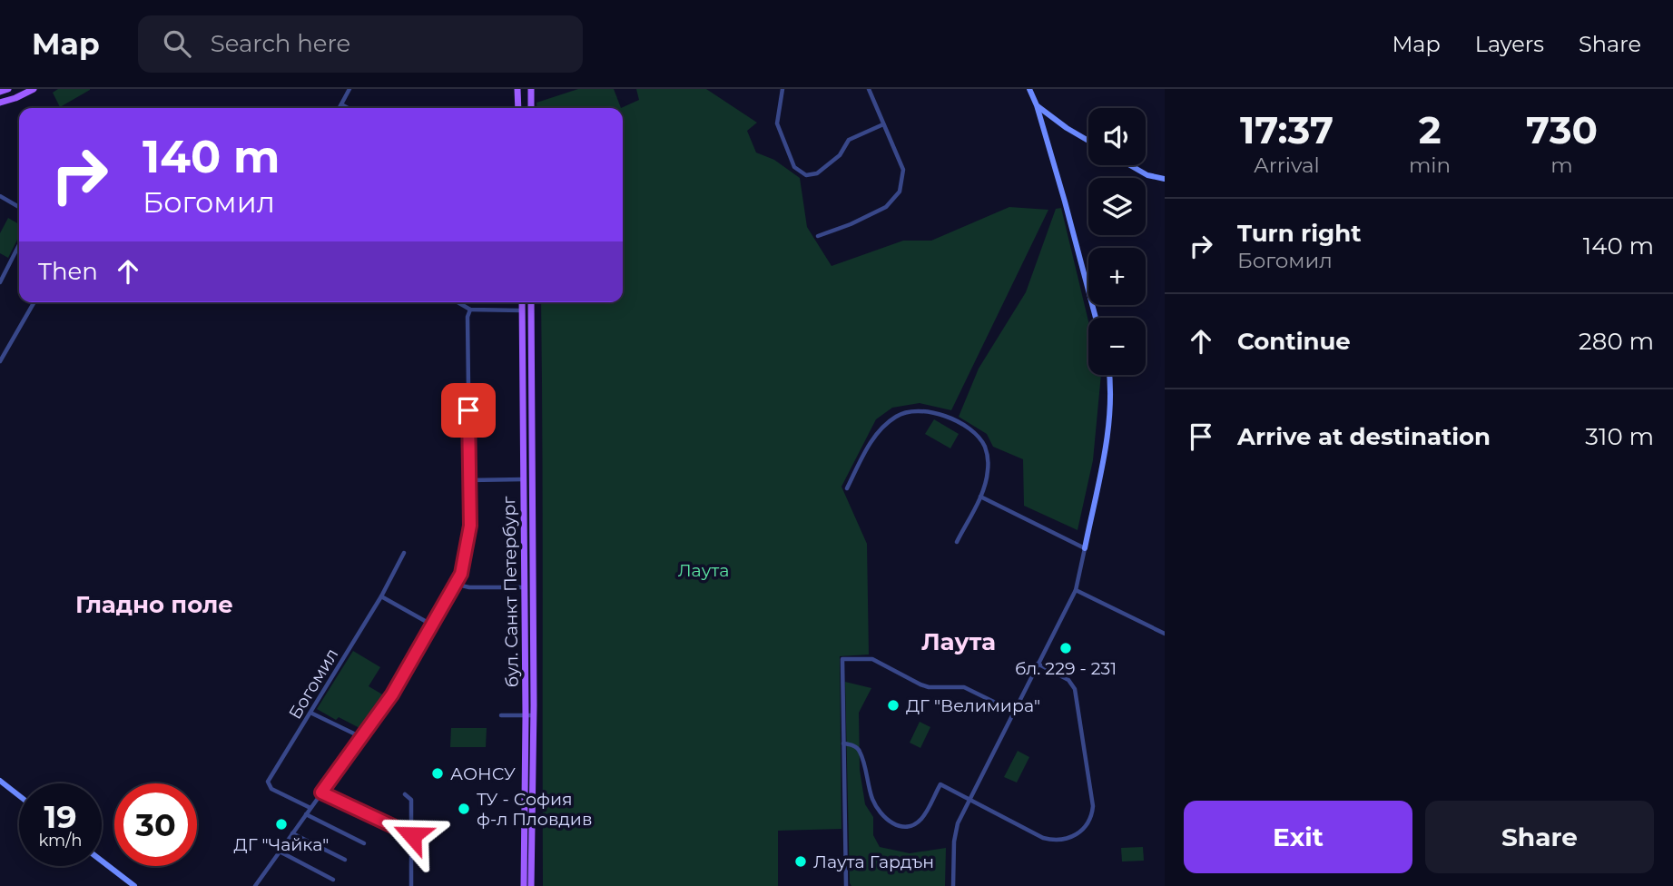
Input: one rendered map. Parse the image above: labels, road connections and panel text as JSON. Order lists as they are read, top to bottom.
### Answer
{
  "streets": {
    "main road": ["бул. Санкт Петербург"],
    "street": ["Богомил"]
  },
  "districts": ["Гладно поле", "Лаута"],
  "parks": ["Лаута"],
  "places": [
    "бл. 229 - 231",
    "ДГ \"Велимира\"",
    "АОНСУ",
    "ТУ - София ф-л Пловдив",
    "ДГ \"Чайка\"",
    "Лаута Гардън"
  ],
  "page": {
    "header": "Map",
    "search": "Search here",
    "nav": ["Map", "Layers", "Share"],
    "eta": [
      "17:37",
      "Arrival",
      "2",
      "min",
      "730",
      "m"
    ],
    "map_buttons": ["+", "−"],
    "turn": ["140 m", "Богомил"],
    "list": [
      {
        "name": "Turn right",
        "note": "Богомил",
        "value": "140 m"
      },
      {
        "name": "Continue",
        "value": "280 m"
      },
      {
        "name": "Arrive at destination",
        "value": "310 m"
      }
    ],
    "then": "Then",
    "speed": "19 km/h",
    "limit": "30",
    "buttons": ["Exit", "Share"]
  }
}
